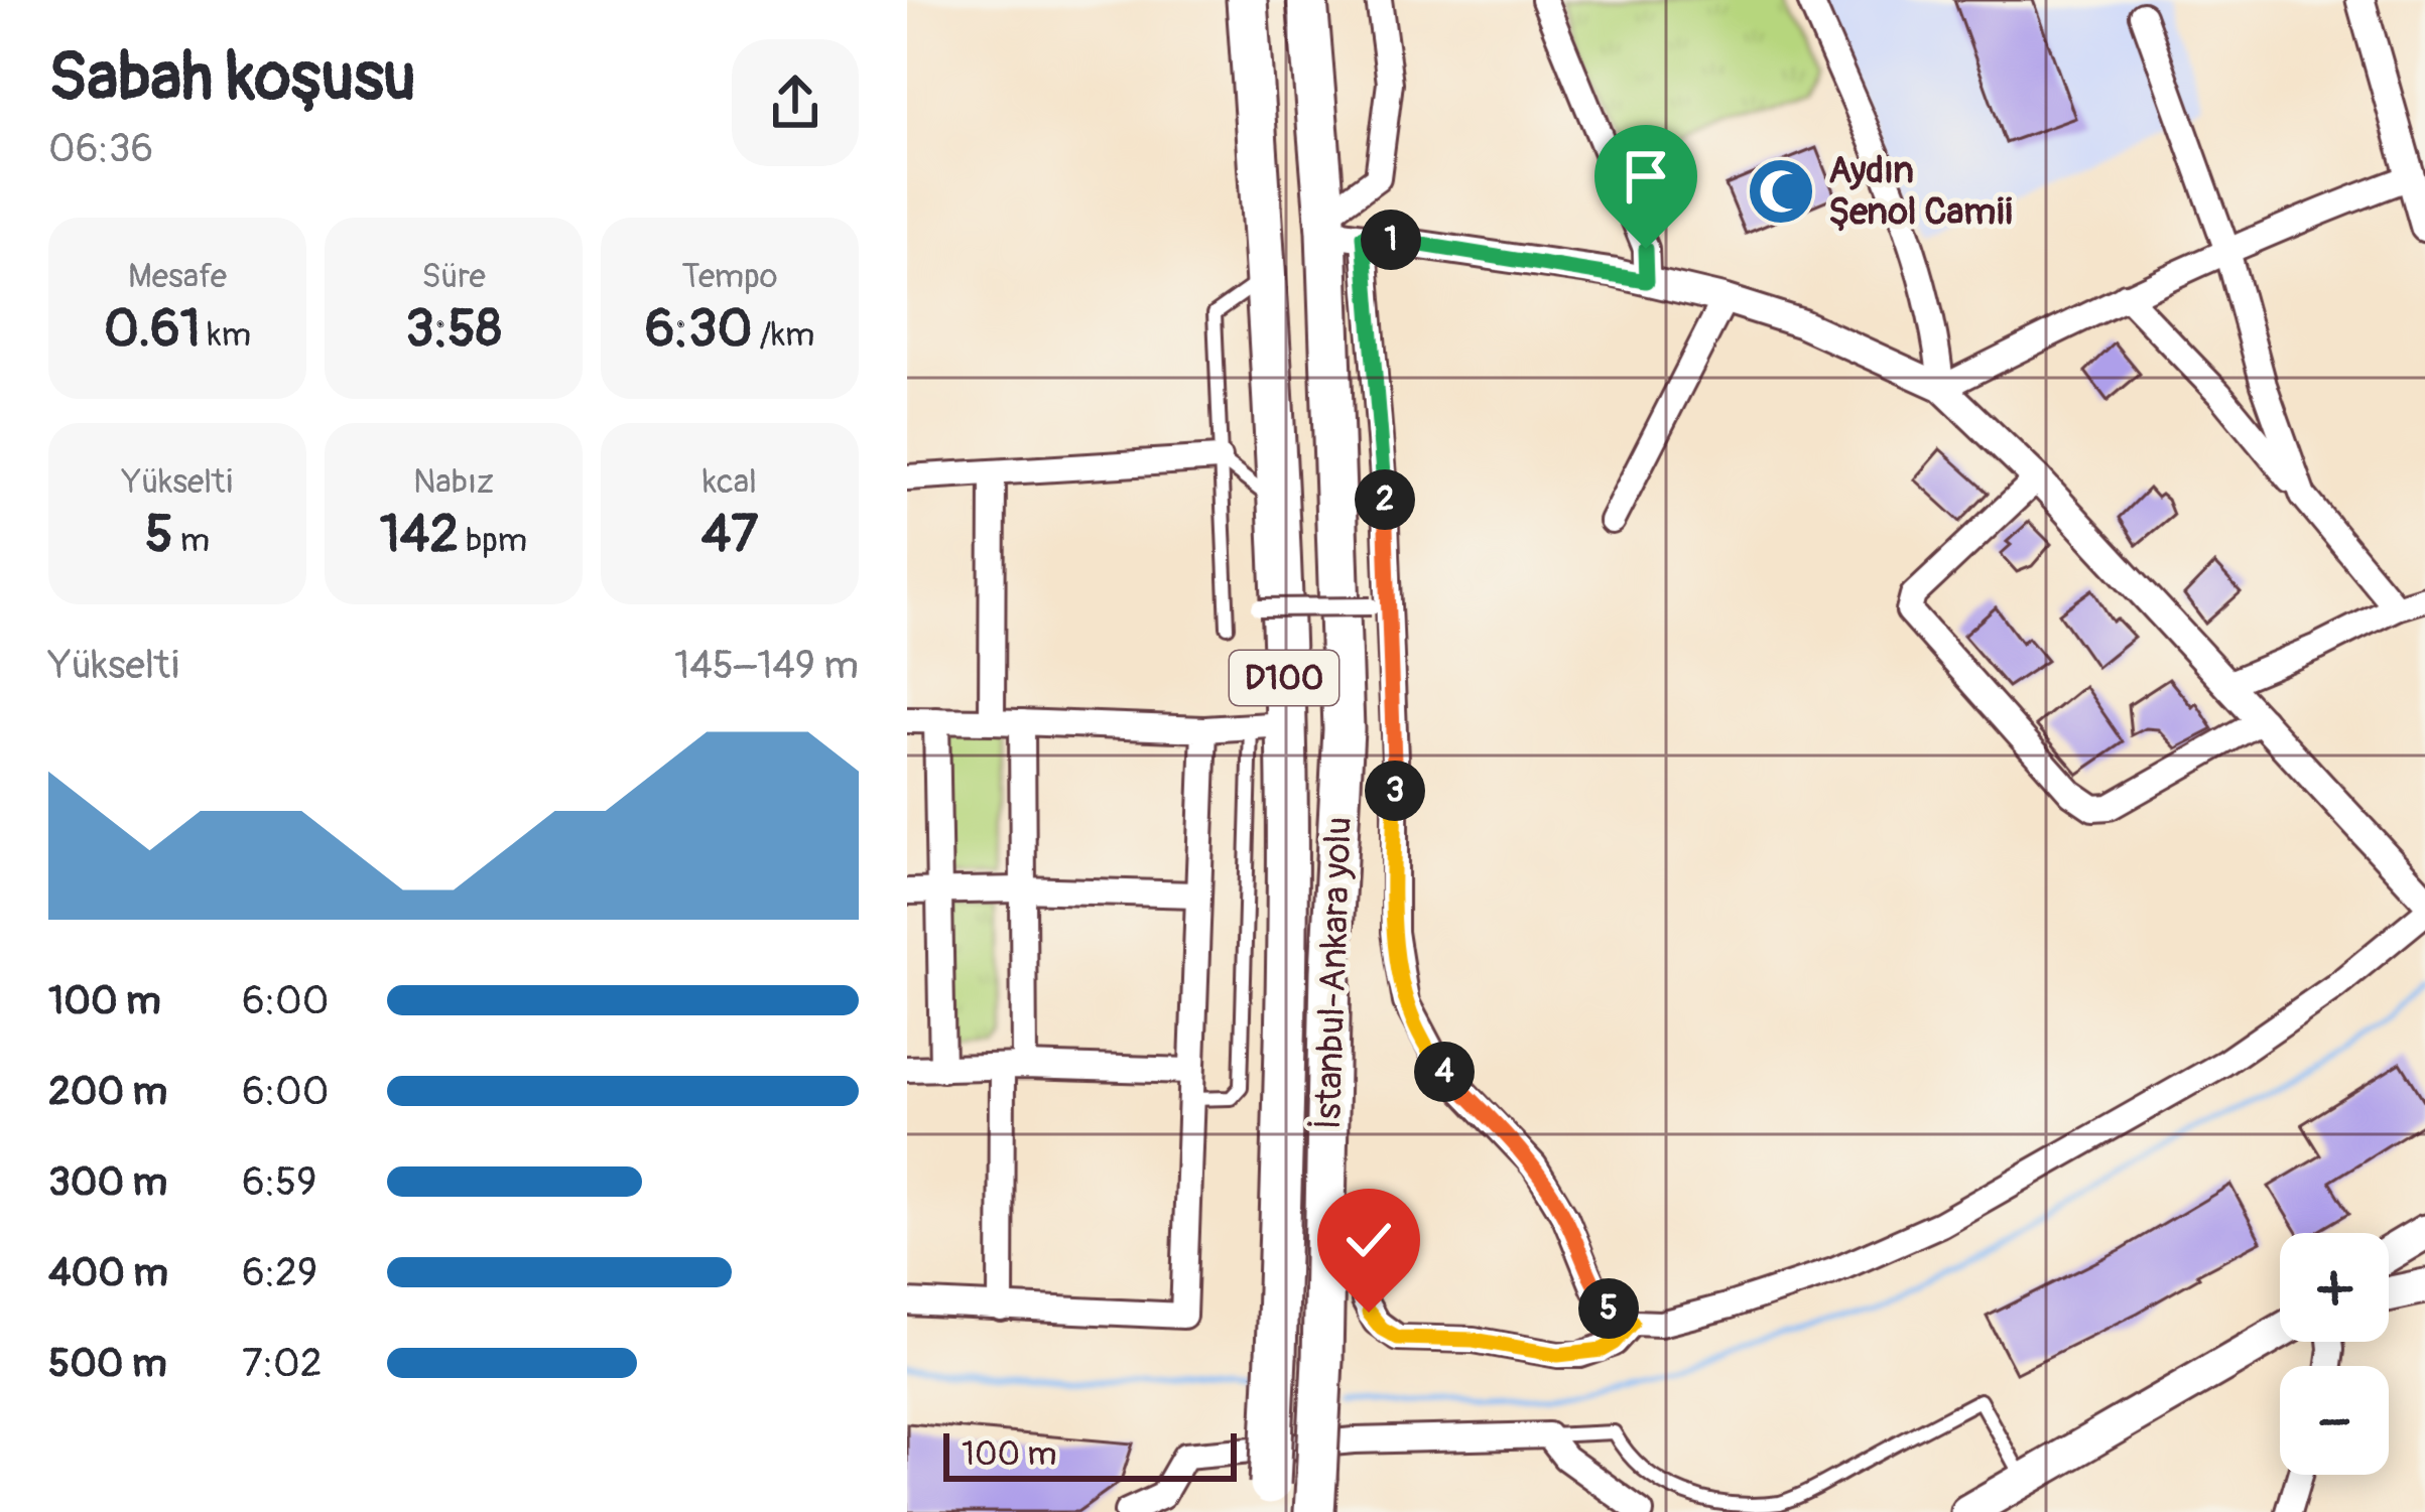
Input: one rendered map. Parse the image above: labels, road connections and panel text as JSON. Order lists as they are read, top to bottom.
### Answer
{
  "streets": {
    "highway": ["D100", "İstanbul-Ankara yolu"]
  },
  "places": {
    "mosque": ["Aydın Şenol Camii"]
  },
  "scale_bar": "100 m",
  "page": {
    "heading": ["Sabah koşusu", "06:36"],
    "stats": [
      ["Mesafe", "0.61 km"],
      ["Süre", "3:58"],
      ["Tempo", "6:30 /km"],
      ["Yükselti", "5 m"],
      ["Nabız", "142 bpm"],
      ["kcal", "47"]
    ],
    "pins": [
      "1",
      "2",
      "3",
      "4",
      "5"
    ],
    "chart": ["Yükselti", "145–149 m"],
    "list": [
      {
        "name": "100 m",
        "note": "6:00"
      },
      {
        "name": "200 m",
        "note": "6:00"
      },
      {
        "name": "300 m",
        "note": "6:59"
      },
      {
        "name": "400 m",
        "note": "6:29"
      },
      {
        "name": "500 m",
        "note": "7:02"
      }
    ],
    "map_buttons": ["+", "−"],
    "scale": "100 m"
  }
}
